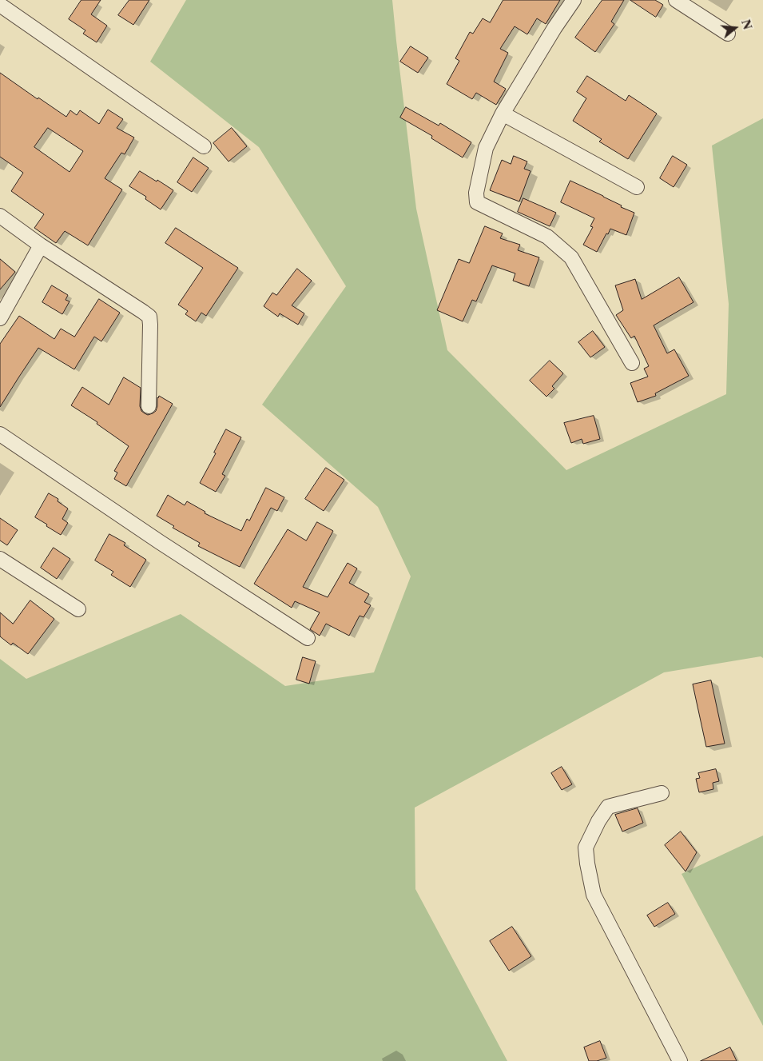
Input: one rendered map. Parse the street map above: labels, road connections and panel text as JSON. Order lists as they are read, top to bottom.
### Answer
{
  "north": "right"
}
